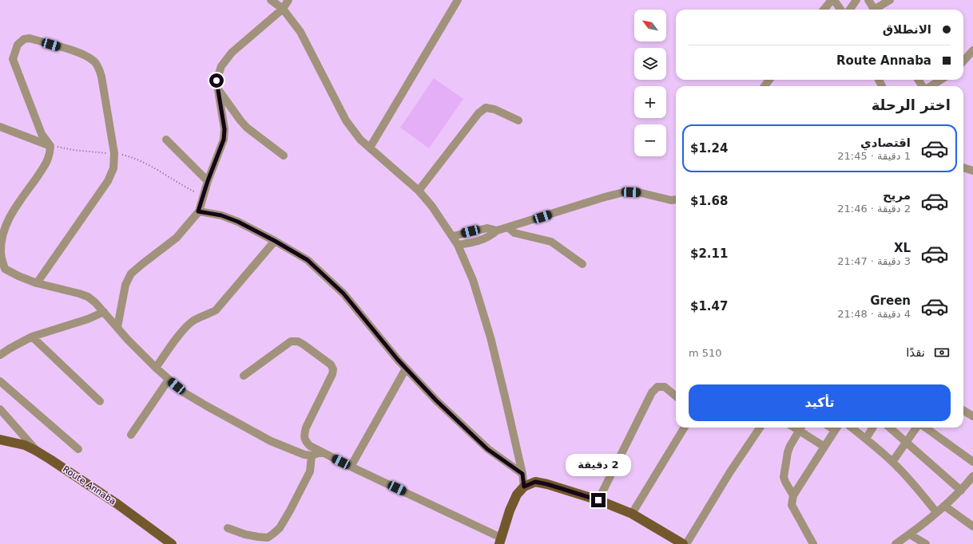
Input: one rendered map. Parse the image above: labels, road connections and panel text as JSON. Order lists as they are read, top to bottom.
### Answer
{
  "streets": {
    "main road": ["Route Annaba"]
  },
  "north": "top left",
  "page": {
    "map_buttons": ["+", "−"],
    "banner": ["الانطلاق", "Route Annaba"],
    "heading": "اختر الرحلة",
    "list": [
      {
        "name": "اقتصادي",
        "note": "1 دقيقة · 21:45",
        "value": "$1.24"
      },
      {
        "name": "مريح",
        "note": "2 دقيقة · 21:46",
        "value": "$1.68"
      },
      {
        "name": "XL",
        "note": "3 دقيقة · 21:47",
        "value": "$2.11"
      },
      {
        "name": "Green",
        "note": "4 دقيقة · 21:48",
        "value": "$1.47"
      }
    ],
    "pay": ["نقدًا", "510 m"],
    "buttons": "تأكيد",
    "bubble": "2 دقيقة"
  }
}
